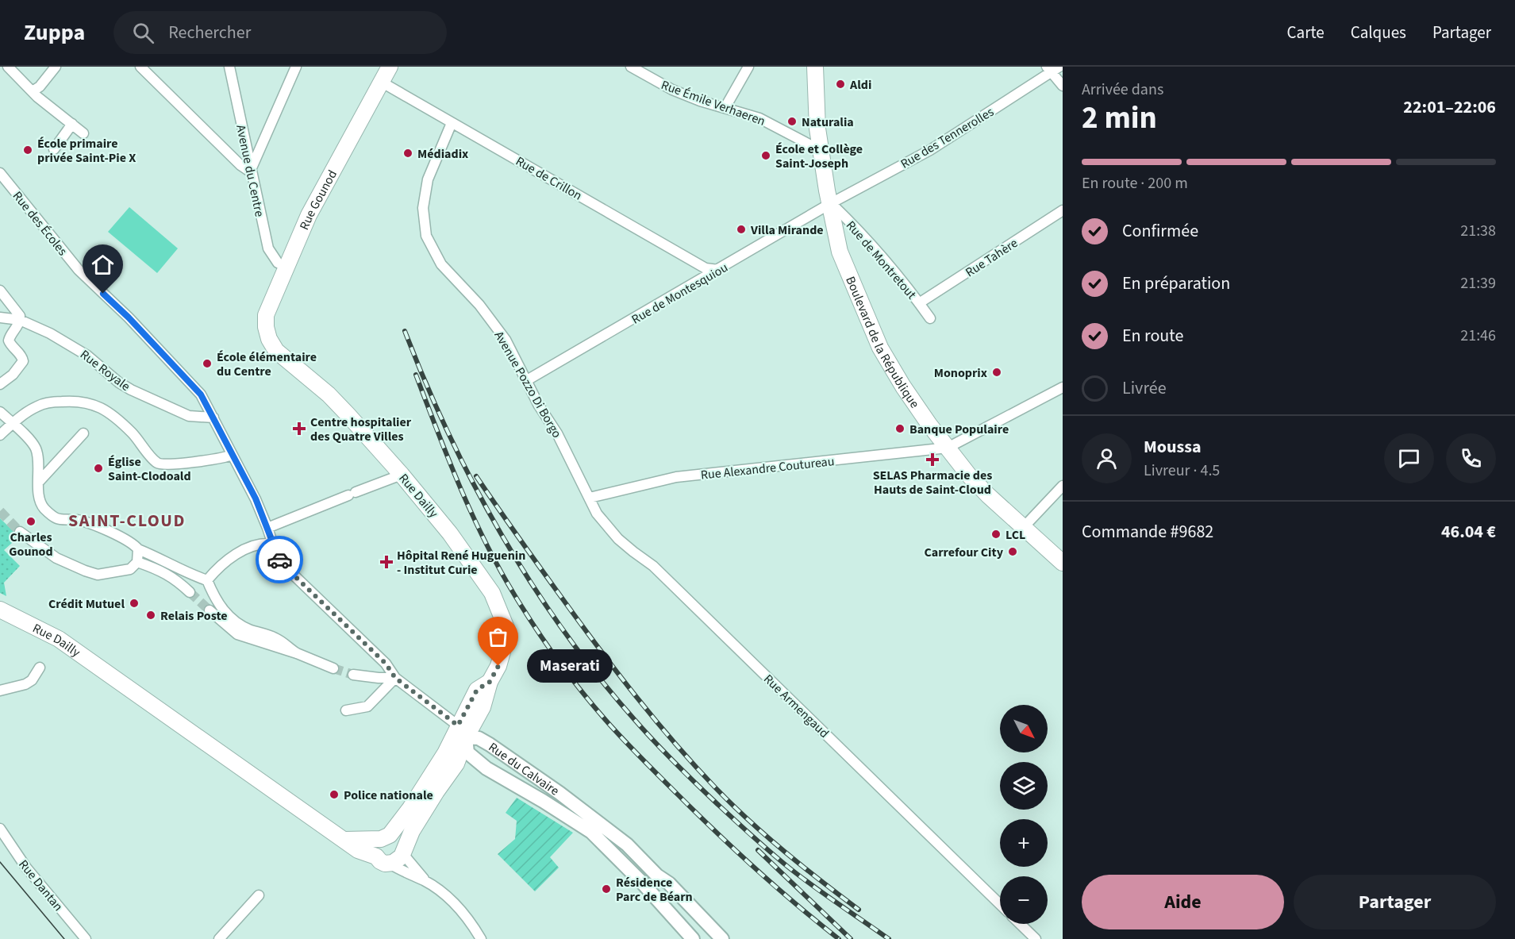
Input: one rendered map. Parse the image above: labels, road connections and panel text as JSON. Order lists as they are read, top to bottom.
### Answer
{
  "streets": {
    "main road": [
      "Rue Gounod",
      "Boulevard de la République",
      "Rue Dailly",
      "Rue du Calvaire"
    ],
    "street": [
      "Rue Émile Verhaeren",
      "Rue des Tennerolles",
      "Avenue du Centre",
      "Rue de Crillon",
      "Rue des Écoles",
      "Rue Tahère",
      "Rue de Montretout",
      "Rue de Montesquiou",
      "Rue Royale",
      "Avenue Pozzo Di Borgo",
      "Rue Alexandre Coutureau",
      "Rue Armengaud",
      "Rue Dantan"
    ]
  },
  "crossings": [
    ["Rue Émile Verhaeren", "Boulevard de la République"],
    ["Rue des Tennerolles", "Rue de Montretout"],
    ["Rue des Tennerolles", "Rue de Montesquiou"],
    ["Rue des Tennerolles", "Boulevard de la République"],
    ["Avenue du Centre", "Rue Gounod"],
    ["Rue de Crillon", "Rue Gounod"],
    ["Rue de Crillon", "Rue de Montesquiou"],
    ["Rue de Crillon", "Avenue Pozzo Di Borgo"],
    ["Rue Gounod", "Rue Dailly"],
    ["Rue des Écoles", "Rue Royale"],
    ["Rue des Écoles", "Rue Dailly"],
    ["Rue des Écoles", "Rue du Calvaire"],
    ["Rue Tahère", "Rue de Montretout"],
    ["Rue de Montretout", "Rue de Montesquiou"],
    ["Rue de Montretout", "Boulevard de la République"],
    ["Rue de Montesquiou", "Boulevard de la République"],
    ["Rue de Montesquiou", "Avenue Pozzo Di Borgo"],
    ["Boulevard de la République", "Rue Alexandre Coutureau"],
    ["Avenue Pozzo Di Borgo", "Rue Alexandre Coutureau"],
    ["Avenue Pozzo Di Borgo", "Rue Armengaud"],
    ["Rue Alexandre Coutureau", "Rue Armengaud"],
    ["Rue Dailly", "Rue du Calvaire"]
  ],
  "districts": ["SAINT-CLOUD"],
  "places": {
    "other": [
      "Aldi",
      "Naturalia",
      "École primaire privée Saint-Pie X",
      "Médiadix",
      "École et Collège Saint-Joseph",
      "Villa Mirande",
      "École élémentaire du Centre",
      "Monoprix",
      "Banque Populaire",
      "Église Saint-Clodoald",
      "Charles Gounod",
      "LCL",
      "Carrefour City",
      "Crédit Mutuel",
      "Relais Poste",
      "Maserati",
      "Police nationale",
      "Résidence Parc de Béarn"
    ],
    "health": ["Centre hospitalier des Quatre Villes", "SELAS Pharmacie des Hauts de Saint-Cloud", "Hôpital René Huguenin - Institut Curie"]
  },
  "north": "bottom right",
  "page": {
    "header": "Zuppa",
    "search": "Rechercher",
    "nav": ["Carte", "Calques", "Partager"],
    "heading": ["2 min", "Arrivée dans", "22:01–22:06"],
    "panel": [
      "Moussa",
      "Livreur · 4.5",
      "Commande #9682",
      "46.04 €"
    ],
    "bar": "En route · 200 m",
    "list": [
      ["Confirmée", "21:38"],
      ["En préparation", "21:39"],
      ["En route", "21:46"],
      "Livrée"
    ],
    "bubble": "Maserati",
    "map_buttons": ["+", "−"],
    "buttons": ["Aide", "Partager"]
  }
}
